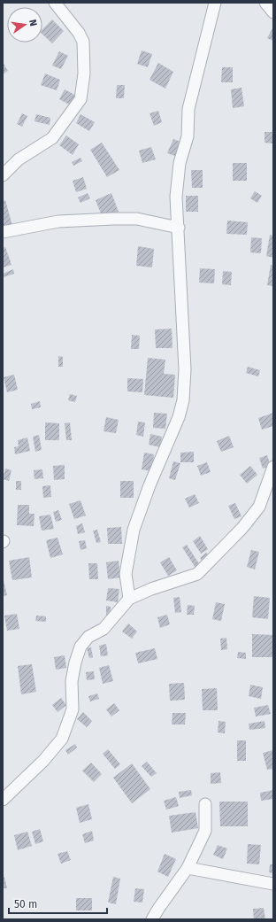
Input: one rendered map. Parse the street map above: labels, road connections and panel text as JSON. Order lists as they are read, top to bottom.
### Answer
{
  "scale_bar": "50 m",
  "north": "right"
}
